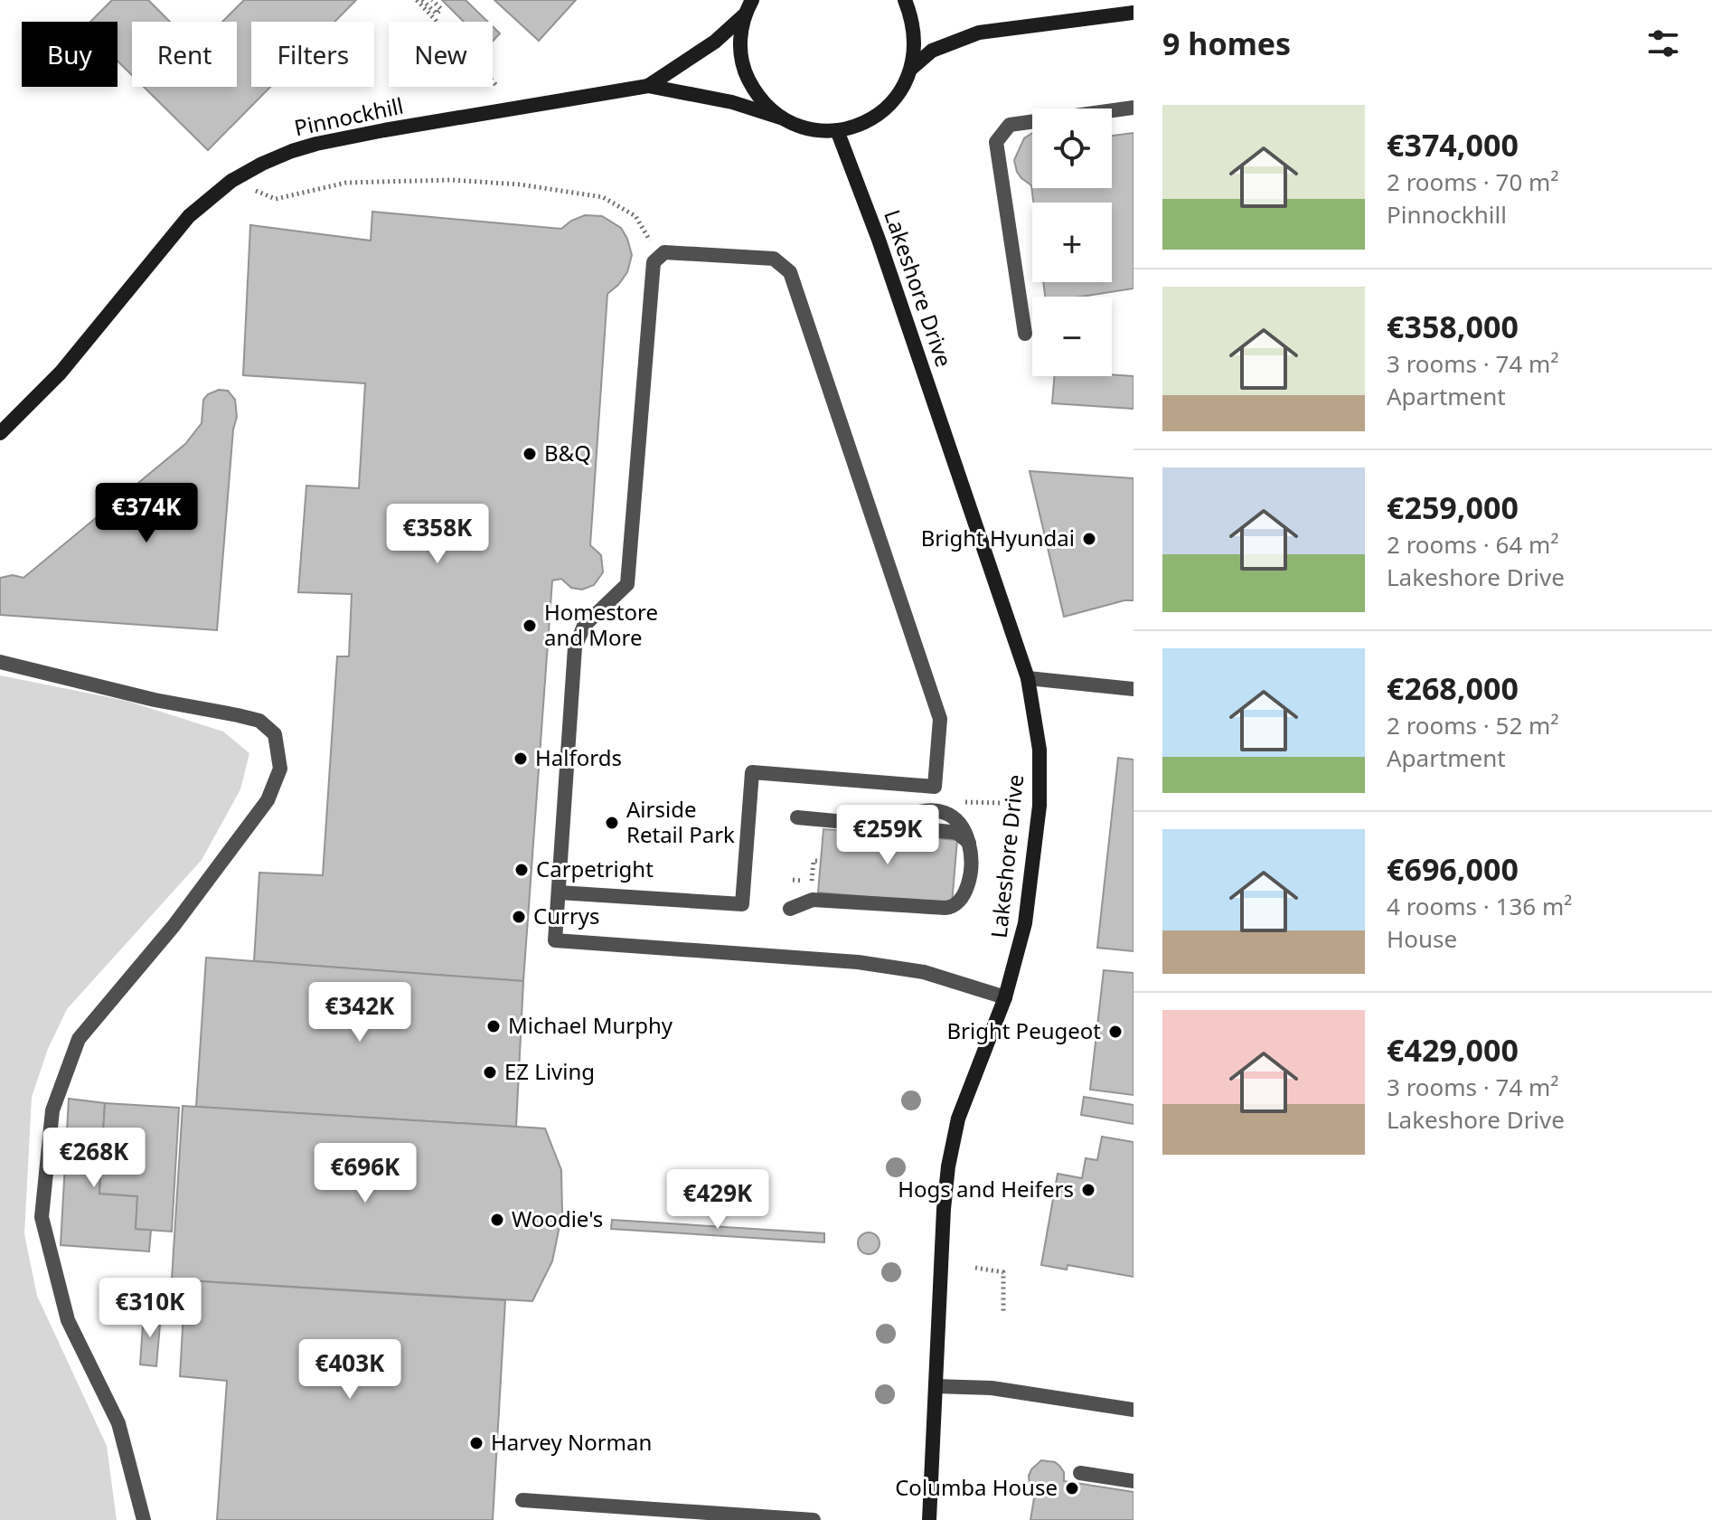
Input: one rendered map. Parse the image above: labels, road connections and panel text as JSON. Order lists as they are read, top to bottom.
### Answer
{
  "streets": {
    "main road": ["Pinnockhill", "Lakeshore Drive"]
  },
  "crossings": [
    ["Pinnockhill", "Lakeshore Drive"]
  ],
  "places": [
    "B&Q",
    "Bright Hyundai",
    "Homestore and More",
    "Halfords",
    "Airside Retail Park",
    "Carpetright",
    "Currys",
    "Michael Murphy",
    "Bright Peugeot",
    "EZ Living",
    "Hogs and Heifers",
    "Woodie's",
    "Harvey Norman",
    "Columba House"
  ],
  "page": {
    "heading": "9 homes",
    "chip": [
      "Buy",
      "Rent",
      "Filters",
      "New"
    ],
    "list": [
      {
        "name": "€374,000",
        "note": "2 rooms · 70 m² · Pinnockhill"
      },
      {
        "name": "€358,000",
        "note": "3 rooms · 74 m² · Apartment"
      },
      {
        "name": "€259,000",
        "note": "2 rooms · 64 m² · Lakeshore Drive"
      },
      {
        "name": "€268,000",
        "note": "2 rooms · 52 m² · Apartment"
      },
      {
        "name": "€696,000",
        "note": "4 rooms · 136 m² · House"
      },
      {
        "name": "€429,000",
        "note": "3 rooms · 74 m² · Lakeshore Drive"
      }
    ],
    "map_buttons": ["+", "−"],
    "price": [
      "€374K",
      "€358K",
      "€259K",
      "€342K",
      "€268K",
      "€696K",
      "€429K",
      "€310K",
      "€403K"
    ]
  }
}
